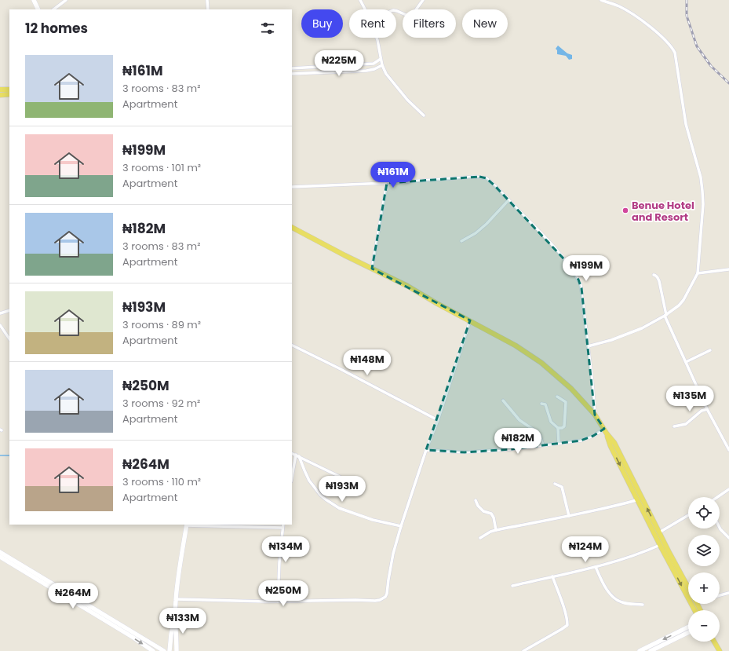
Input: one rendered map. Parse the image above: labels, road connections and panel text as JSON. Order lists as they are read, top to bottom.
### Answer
{
  "places": ["Benue Hotel and Resort"],
  "page": {
    "chip": [
      "Buy",
      "Rent",
      "Filters",
      "New"
    ],
    "heading": "12 homes",
    "list": [
      {
        "name": "₦161M",
        "note": "3 rooms · 83 m² · Apartment"
      },
      {
        "name": "₦199M",
        "note": "3 rooms · 101 m² · Apartment"
      },
      {
        "name": "₦182M",
        "note": "3 rooms · 83 m² · Apartment"
      },
      {
        "name": "₦193M",
        "note": "3 rooms · 89 m² · Apartment"
      },
      {
        "name": "₦250M",
        "note": "3 rooms · 92 m² · Apartment"
      },
      {
        "name": "₦264M",
        "note": "3 rooms · 110 m² · Apartment"
      }
    ],
    "price": [
      "₦225M",
      "₦161M",
      "₦199M",
      "₦148M",
      "₦135M",
      "₦182M",
      "₦193M",
      "₦134M",
      "₦124M",
      "₦250M",
      "₦264M",
      "₦133M"
    ],
    "map_buttons": ["+", "−"]
  }
}
